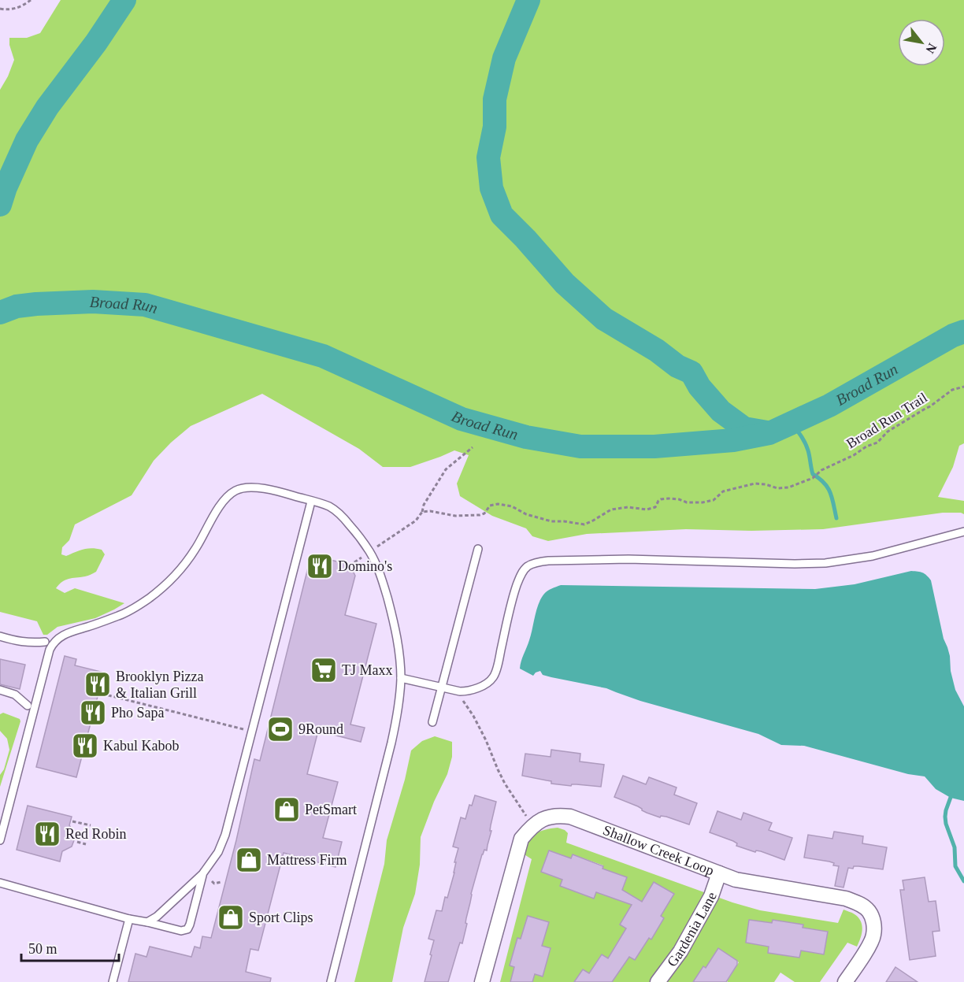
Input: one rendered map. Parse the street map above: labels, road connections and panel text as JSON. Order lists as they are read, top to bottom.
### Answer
{
  "streets": {
    "street": ["Shallow Creek Loop", "Gardenia Lane"],
    "path": ["Broad Run Trail"]
  },
  "crossings": [
    ["Shallow Creek Loop", "Gardenia Lane"]
  ],
  "water": ["Broad Run"],
  "places": {
    "restaurant": [
      "Domino's",
      "Brooklyn Pizza & Italian Grill",
      "Pho Sapa",
      "Kabul Kabob",
      "Red Robin"
    ],
    "supermarket": ["TJ Maxx"],
    "sports": ["9Round"],
    "shop": ["PetSmart", "Mattress Firm", "Sport Clips"]
  },
  "scale_bar": "50 m",
  "north": "bottom right"
}
